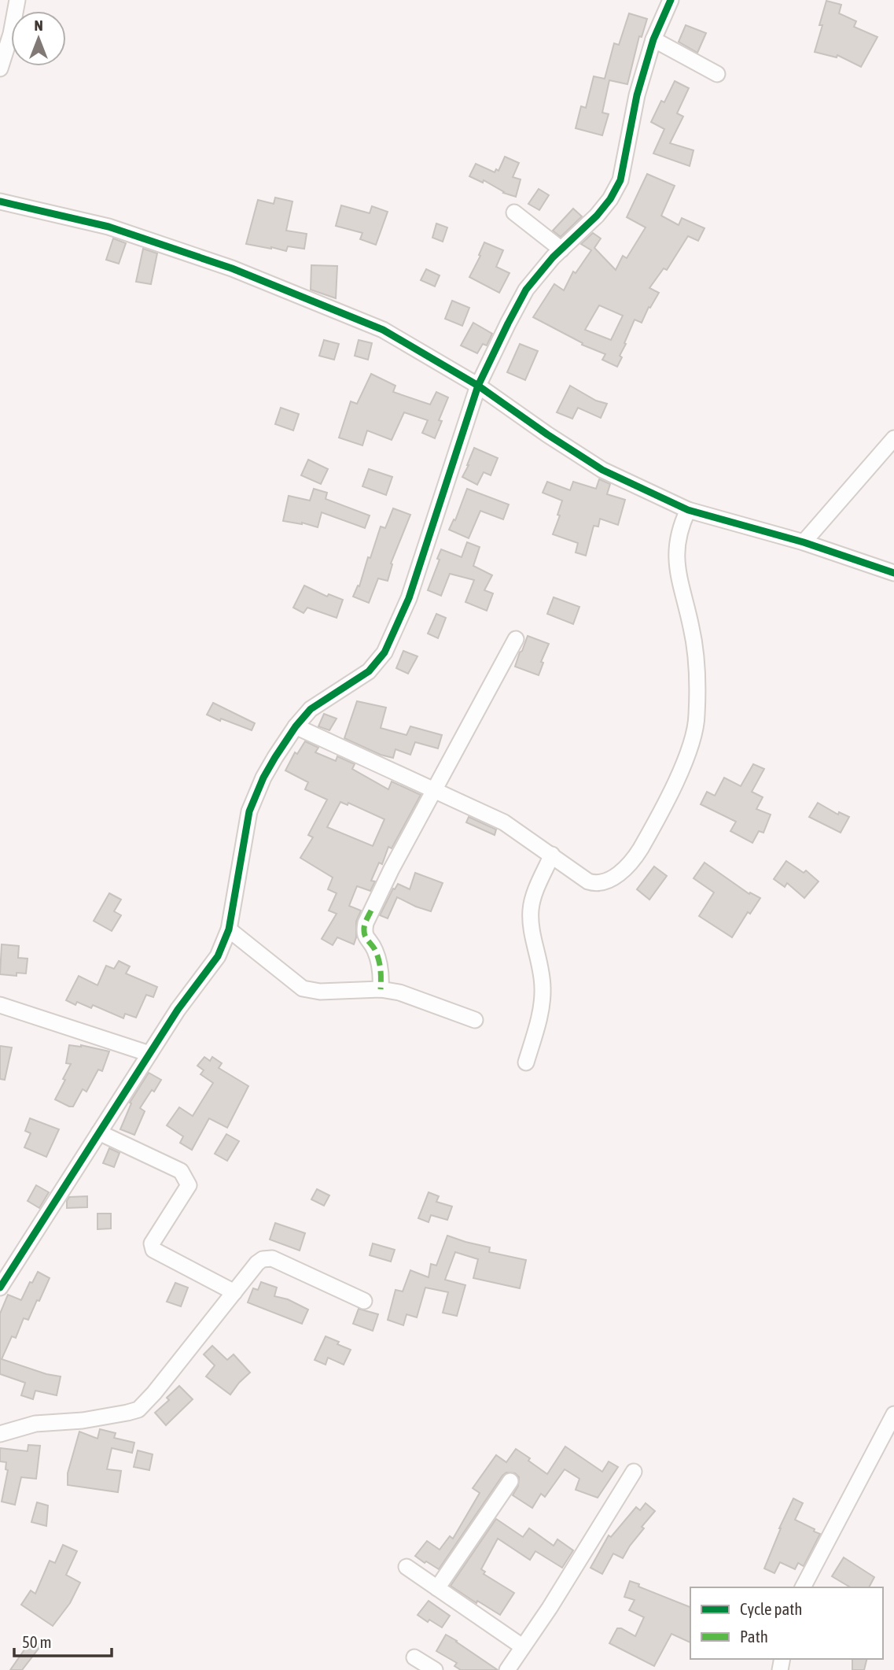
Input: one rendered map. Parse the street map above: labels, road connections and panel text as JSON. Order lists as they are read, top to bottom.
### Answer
{
  "legend": ["Cycle path", "Path"],
  "scale_bar": "50 m",
  "north": "top"
}
